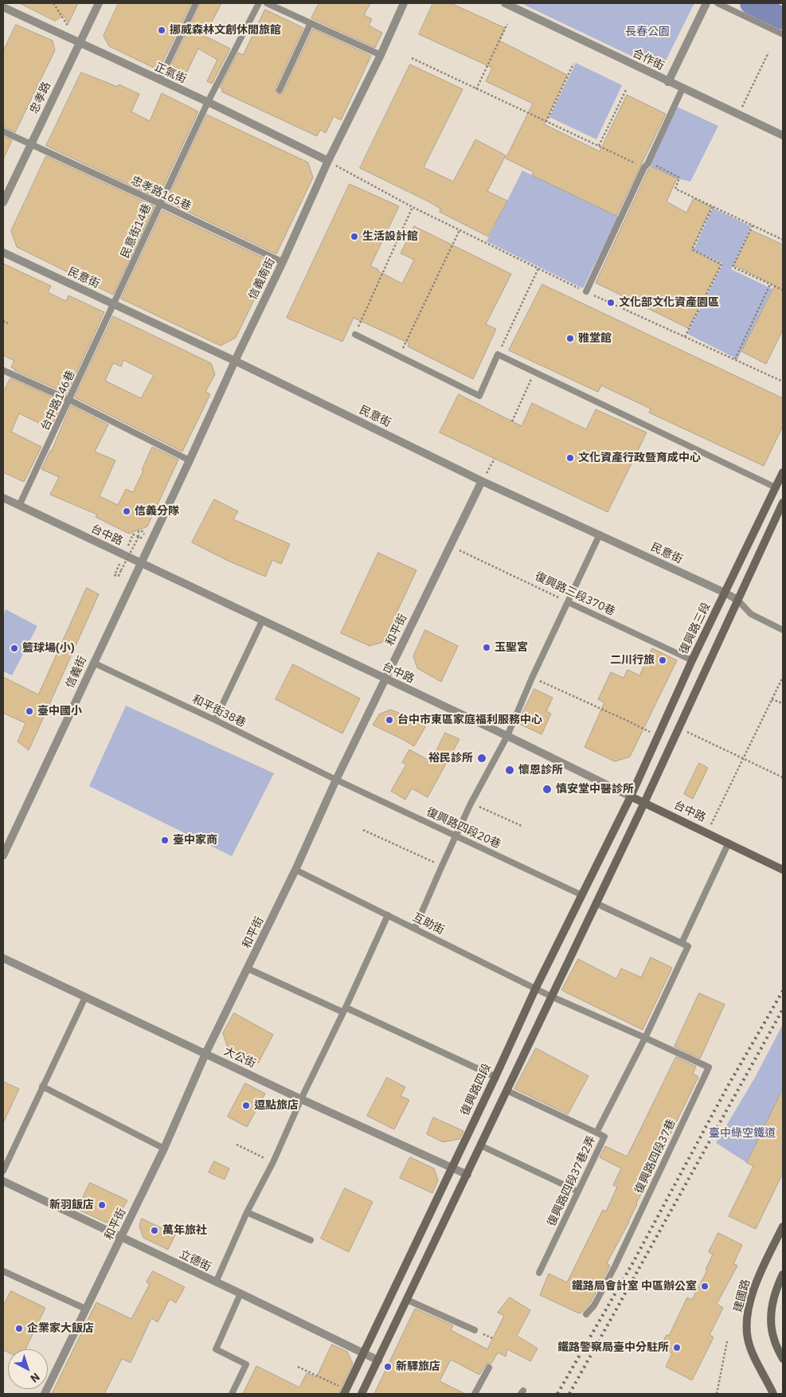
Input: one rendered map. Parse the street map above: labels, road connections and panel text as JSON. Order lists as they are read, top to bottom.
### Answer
{
  "streets": {
    "main road": [
      "台中路",
      "復興路三段",
      "復興路四段",
      "建國路"
    ],
    "street": [
      "合作街",
      "正氣街",
      "忠孝路",
      "民意街",
      "信義南街",
      "和平街",
      "信義街",
      "大公街",
      "立德街"
    ],
    "lane": [
      "忠孝路165巷",
      "民意街14巷",
      "台中路146巷",
      "復興路三段370巷",
      "和平街38巷",
      "復興路四段20巷",
      "互助街",
      "復興路四段37巷",
      "復興路四段37巷2弄"
    ]
  },
  "crossings": [
    ["正氣街", "忠孝路"],
    ["正氣街", "民意街14巷"],
    ["正氣街", "信義南街"],
    ["忠孝路", "忠孝路165巷"],
    ["忠孝路165巷", "民意街14巷"],
    ["忠孝路165巷", "信義南街"],
    ["民意街14巷", "民意街"],
    ["民意街14巷", "台中路146巷"],
    ["民意街", "信義南街"],
    ["民意街", "台中路146巷"],
    ["民意街", "復興路三段"],
    ["民意街", "和平街"],
    ["信義南街", "台中路"],
    ["信義南街", "信義街"],
    ["台中路146巷", "台中路"],
    ["台中路", "復興路三段"],
    ["台中路", "和平街"],
    ["台中路", "信義街"],
    ["台中路", "復興路四段"],
    ["復興路三段370巷", "復興路三段"],
    ["復興路三段370巷", "和平街"],
    ["復興路三段", "復興路四段"],
    ["和平街", "和平街38巷"],
    ["和平街", "復興路四段20巷"],
    ["和平街", "互助街"],
    ["和平街", "大公街"],
    ["和平街", "立德街"],
    ["信義街", "和平街38巷"],
    ["和平街38巷", "復興路四段20巷"],
    ["復興路四段20巷", "復興路四段"],
    ["互助街", "復興路四段"],
    ["互助街", "復興路四段37巷"],
    ["大公街", "復興路四段"],
    ["復興路四段", "立德街"],
    ["復興路四段37巷", "復興路四段37巷2弄"]
  ],
  "parks": ["長春公園", "臺中綠空鐵道"],
  "places": [
    "挪威森林文創休閒旅館",
    "生活設計館",
    "文化部文化資產園區",
    "雅堂館",
    "文化資產行政暨育成中心",
    "信義分隊",
    "玉聖宮",
    "籃球場(小)",
    "二川行旅",
    "臺中國小",
    "台中市東區家庭福利服務中心",
    "裕民診所",
    "懷恩診所",
    "慎安堂中醫診所",
    "臺中家商",
    "逗點旅店",
    "新羽飯店",
    "萬年旅社",
    "鐵路局會計室 中區辦公室",
    "企業家大飯店",
    "鐵路警察局臺中分駐所",
    "新驛旅店"
  ],
  "north": "bottom right"
}
